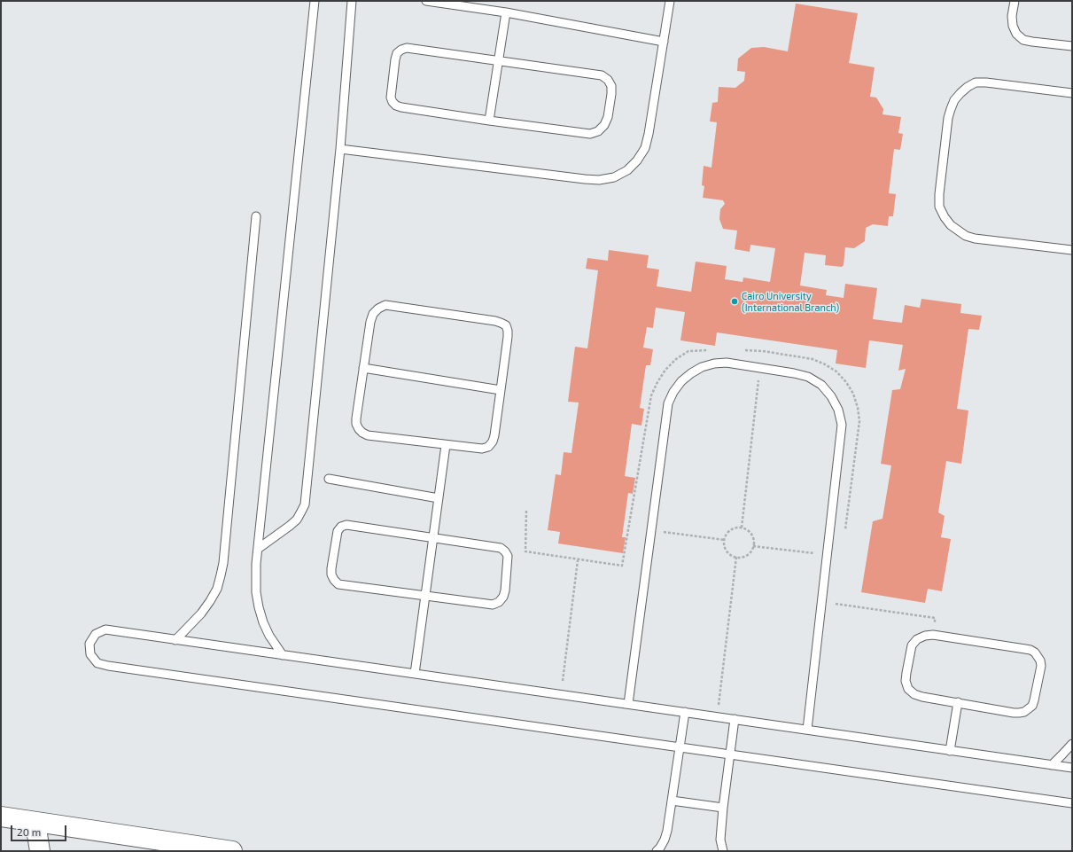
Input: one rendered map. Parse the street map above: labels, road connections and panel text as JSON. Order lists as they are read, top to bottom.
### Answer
{
  "places": ["Cairo University (International Branch)"],
  "scale_bar": "20 m"
}
